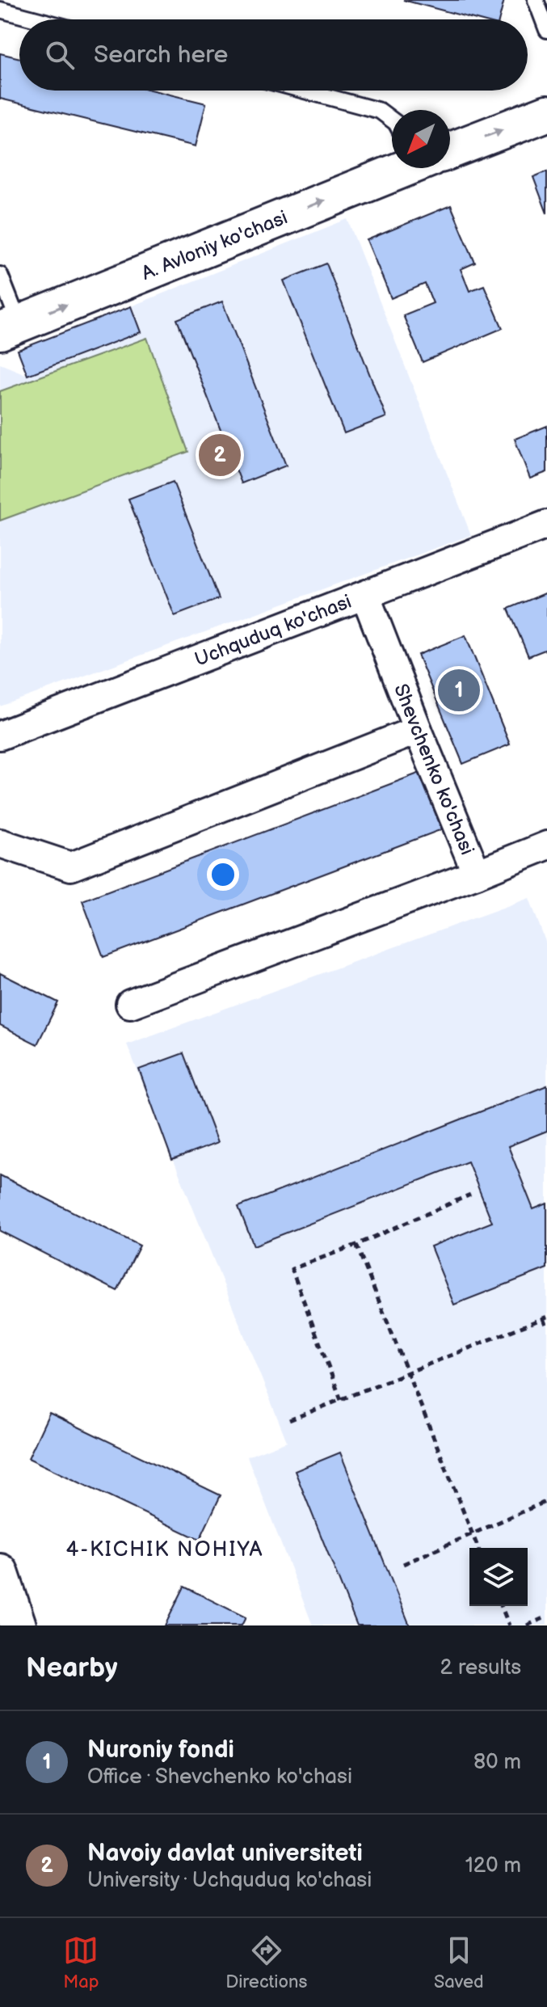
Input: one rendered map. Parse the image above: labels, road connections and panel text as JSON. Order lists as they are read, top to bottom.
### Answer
{
  "streets": {
    "main road": ["A. Avloniy ko'chasi"],
    "street": ["Uchquduq ko'chasi", "Shevchenko ko'chasi"]
  },
  "crossings": [
    ["Uchquduq ko'chasi", "Shevchenko ko'chasi"]
  ],
  "districts": ["4-KICHIK NOHIYA"],
  "north": "bottom left",
  "page": {
    "search": "Search here",
    "pins": ["2", "1"],
    "heading": ["Nearby", "2 results"],
    "list": [
      {
        "mark": "1",
        "name": "Nuroniy fondi",
        "note": "Office · Shevchenko ko'chasi",
        "value": "80 m"
      },
      {
        "mark": "2",
        "name": "Navoiy davlat universiteti",
        "note": "University · Uchquduq ko'chasi",
        "value": "120 m"
      }
    ],
    "nav": ["Map", "Directions", "Saved"]
  }
}
